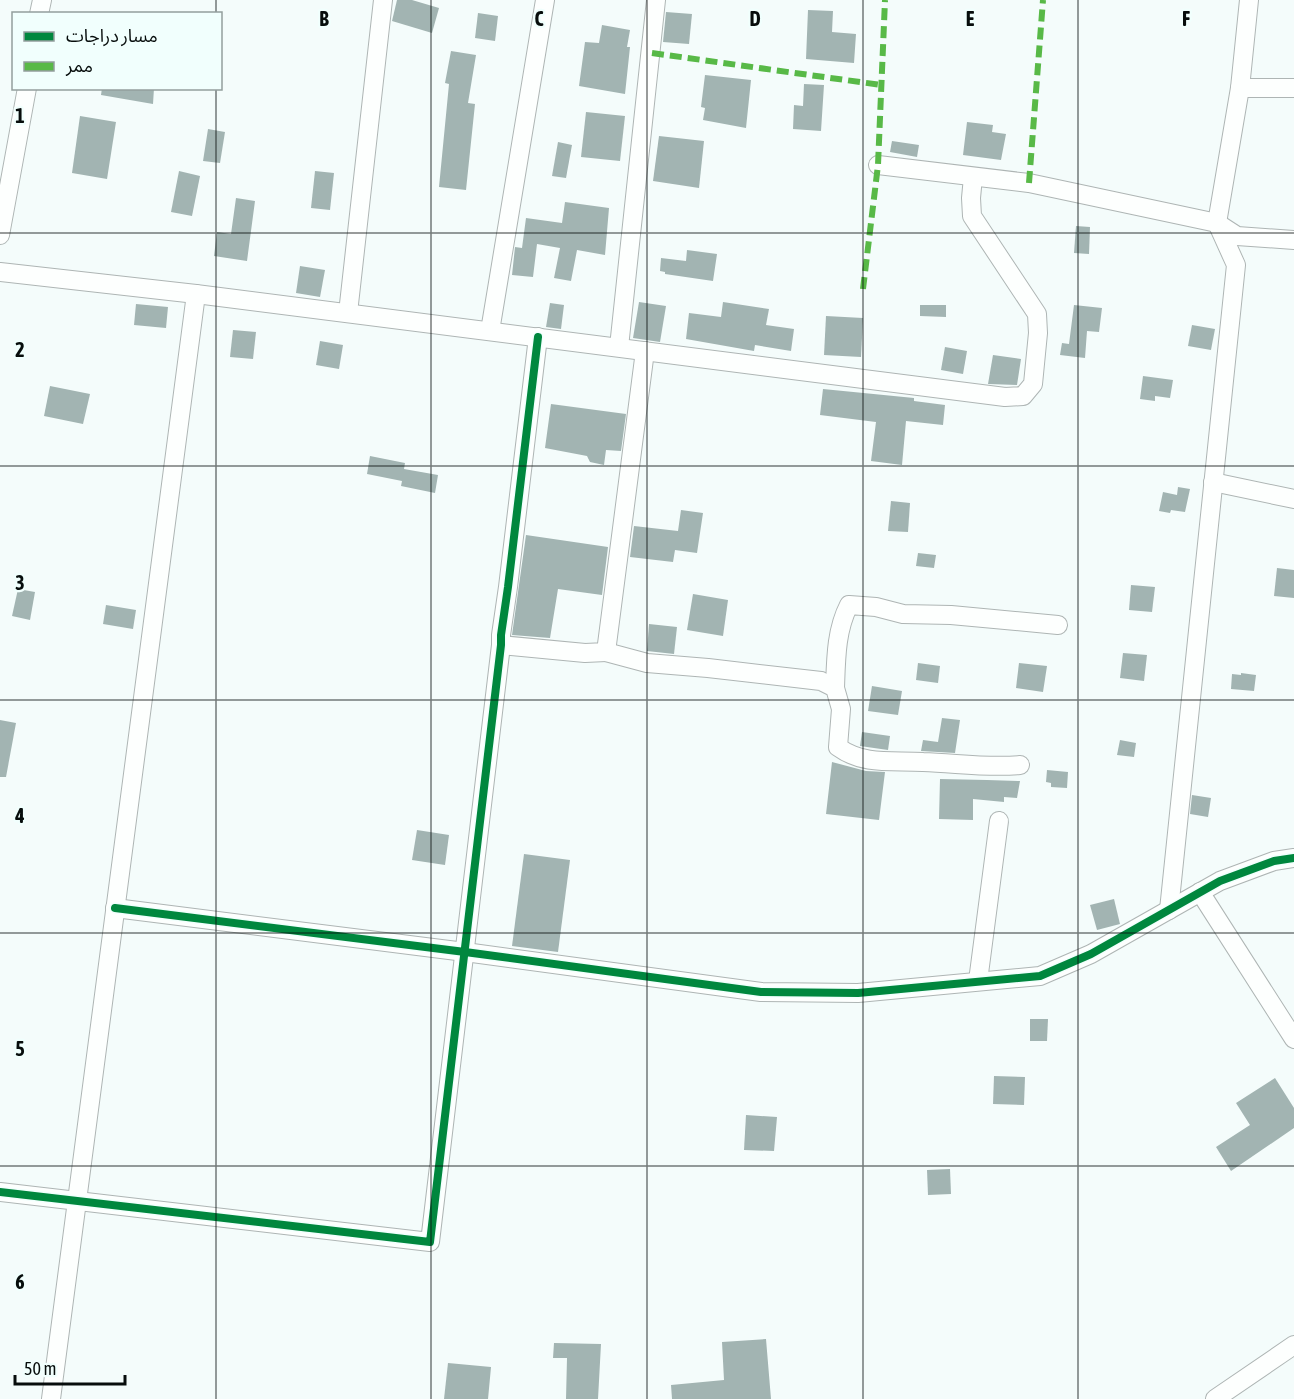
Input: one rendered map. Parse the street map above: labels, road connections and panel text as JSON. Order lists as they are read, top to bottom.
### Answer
{
  "legend": ["مسار دراجات", "ممر"],
  "scale_bar": "50 m",
  "grid": {
    "columns": [
      "B",
      "C",
      "D",
      "E",
      "F"
    ],
    "rows": [
      "1",
      "2",
      "3",
      "4",
      "5",
      "6"
    ]
  }
}
